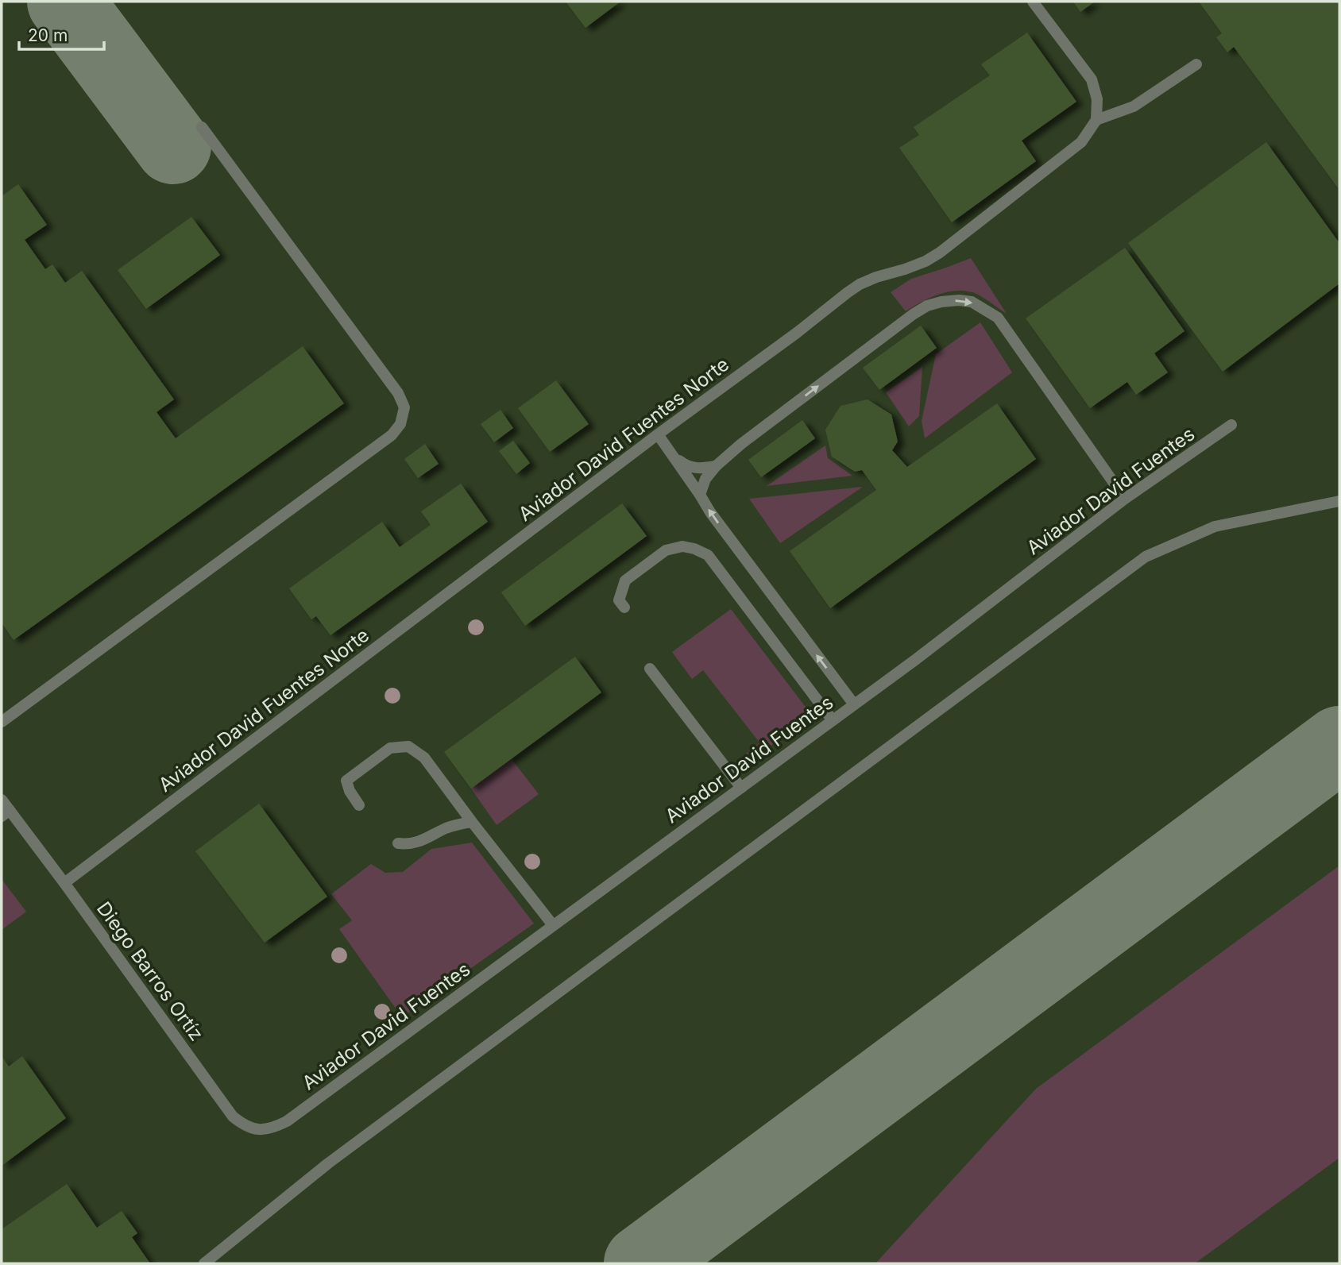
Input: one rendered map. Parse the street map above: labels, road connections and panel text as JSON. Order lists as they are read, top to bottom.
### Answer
{
  "streets": {
    "street": ["Aviador David Fuentes Norte", "Aviador David Fuentes", "Diego Barros Ortíz"]
  },
  "crossings": [
    ["Aviador David Fuentes Norte", "Diego Barros Ortíz"],
    ["Aviador David Fuentes", "Diego Barros Ortíz"]
  ],
  "scale_bar": "20 m"
}
